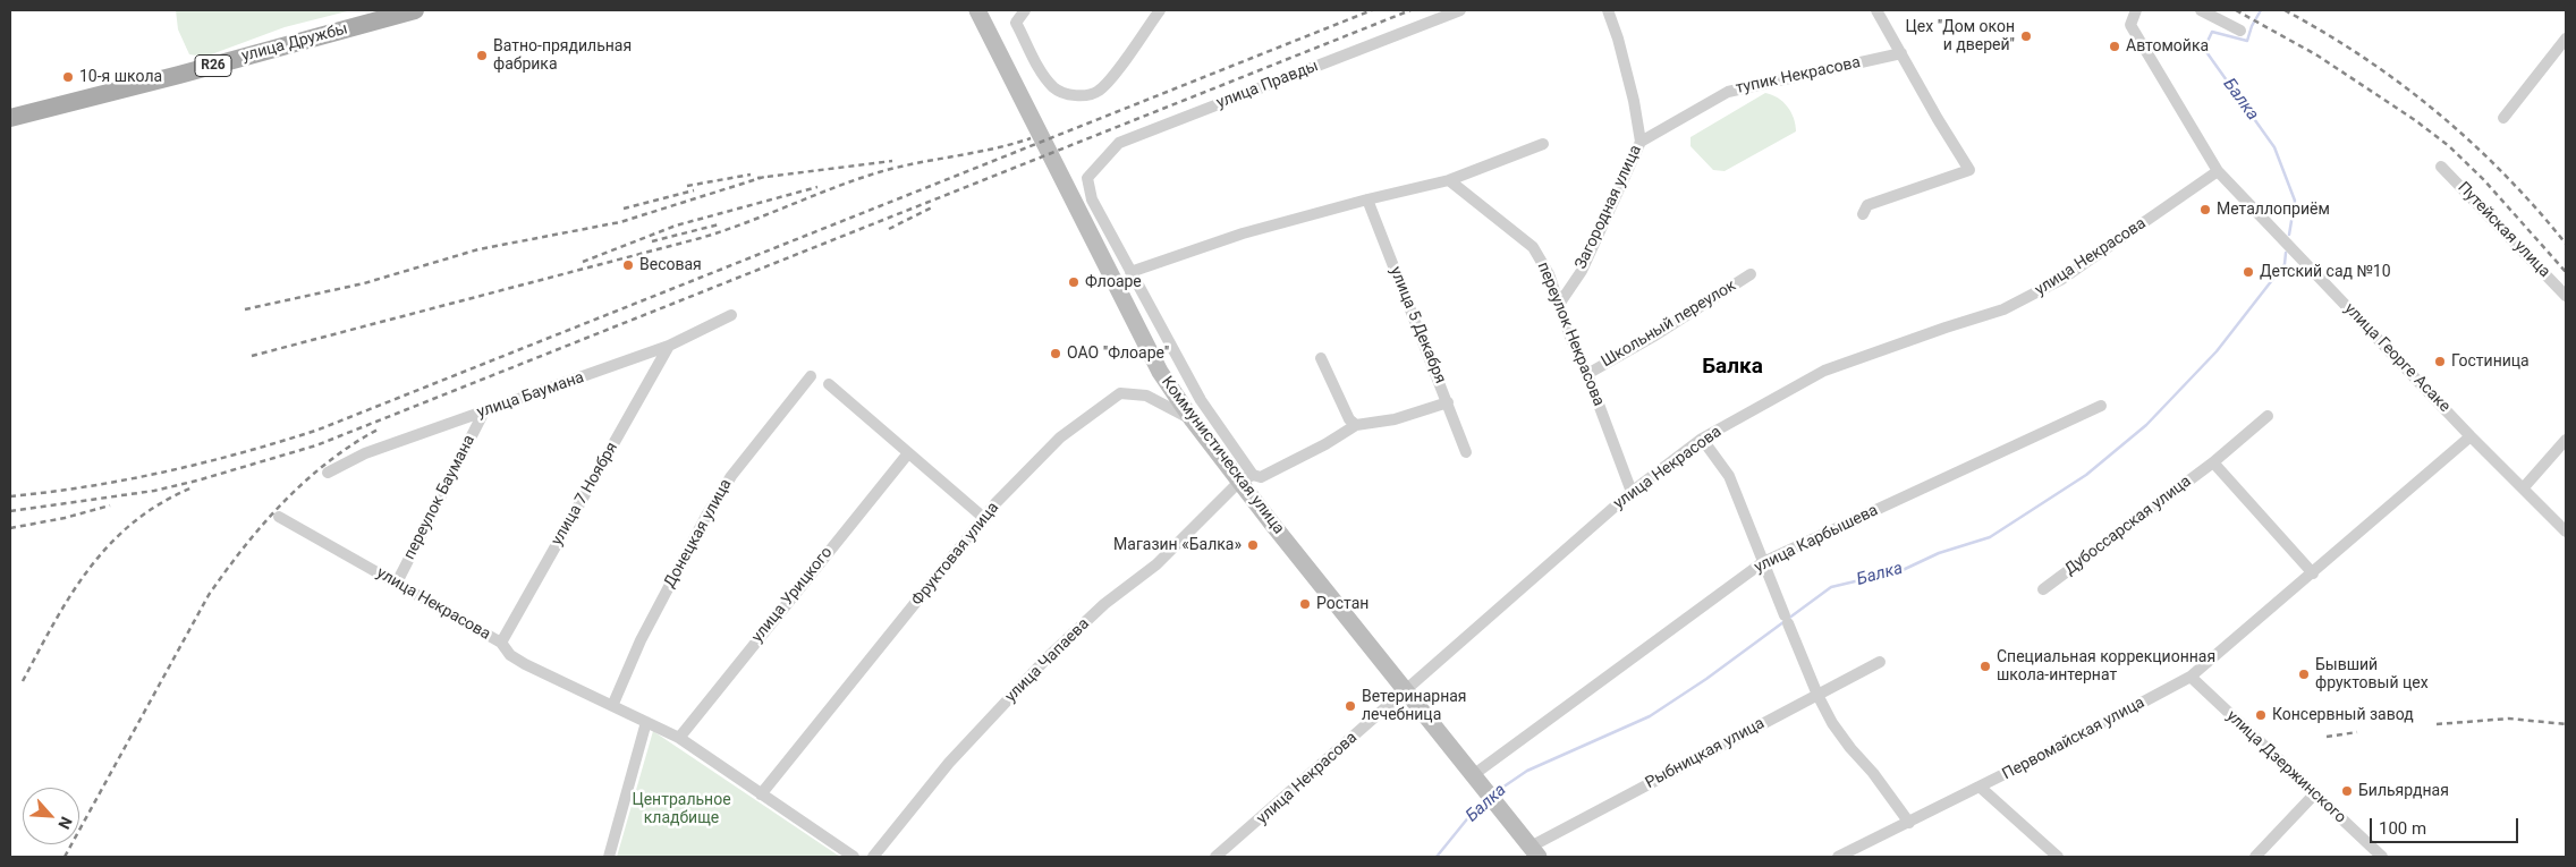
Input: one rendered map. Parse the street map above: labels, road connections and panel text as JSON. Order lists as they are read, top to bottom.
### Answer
{
  "streets": {
    "main road": ["улица Дружбы", "R26", "Коммунистическая улица"],
    "street": [
      "тупик Некрасова",
      "улица Правды",
      "Загородная улица",
      "Путейская улица",
      "улица Некрасова",
      "Школьный переулок",
      "улица 5 Декабря",
      "переулок Некрасова",
      "улица Георге Асаке",
      "улица Баумана",
      "улица 7 Ноября",
      "переулок Баумана",
      "Дубоссарская улица",
      "Донецкая улица",
      "улица Карбышева",
      "Фруктовая улица",
      "улица Урицкого",
      "улица Чапаева",
      "Первомайская улица",
      "Рыбницкая улица",
      "улица Дзержинского"
    ]
  },
  "crossings": [
    ["тупик Некрасова", "Загородная улица"],
    ["Загородная улица", "переулок Некрасова"],
    ["улица Некрасова", "переулок Некрасова"],
    ["улица Некрасова", "улица Георге Асаке"],
    ["улица Некрасова", "Коммунистическая улица"],
    ["улица Некрасова", "улица 7 Ноября"],
    ["улица Некрасова", "переулок Баумана"],
    ["улица Некрасова", "Донецкая улица"],
    ["улица Некрасова", "Фруктовая улица"],
    ["улица Некрасова", "улица Урицкого"],
    ["Школьный переулок", "переулок Некрасова"],
    ["улица Георге Асаке", "Первомайская улица"],
    ["улица Баумана", "улица 7 Ноября"],
    ["улица Баумана", "переулок Баумана"],
    ["Коммунистическая улица", "улица Карбышева"],
    ["Коммунистическая улица", "Фруктовая улица"],
    ["Коммунистическая улица", "улица Чапаева"],
    ["Коммунистическая улица", "Рыбницкая улица"],
    ["Первомайская улица", "улица Дзержинского"]
  ],
  "districts": ["Балка"],
  "water": ["Балка"],
  "parks": ["Центральное кладбище"],
  "places": [
    "Цех \"Дом окон и дверей\"",
    "Автомойка",
    "Ватно-прядильная фабрика",
    "10-я школа",
    "Металлоприём",
    "Весовая",
    "Детский сад №10",
    "Флоаре",
    "ОАО \"Флоаре\"",
    "Гостиница",
    "Магазин «Балка»",
    "Ростан",
    "Специальная коррекционная школа-интернат",
    "Бывший фруктовый цех",
    "Ветеринарная лечебница",
    "Консервный завод",
    "Бильярдная"
  ],
  "scale_bar": "100 m",
  "north": "bottom right"
}
